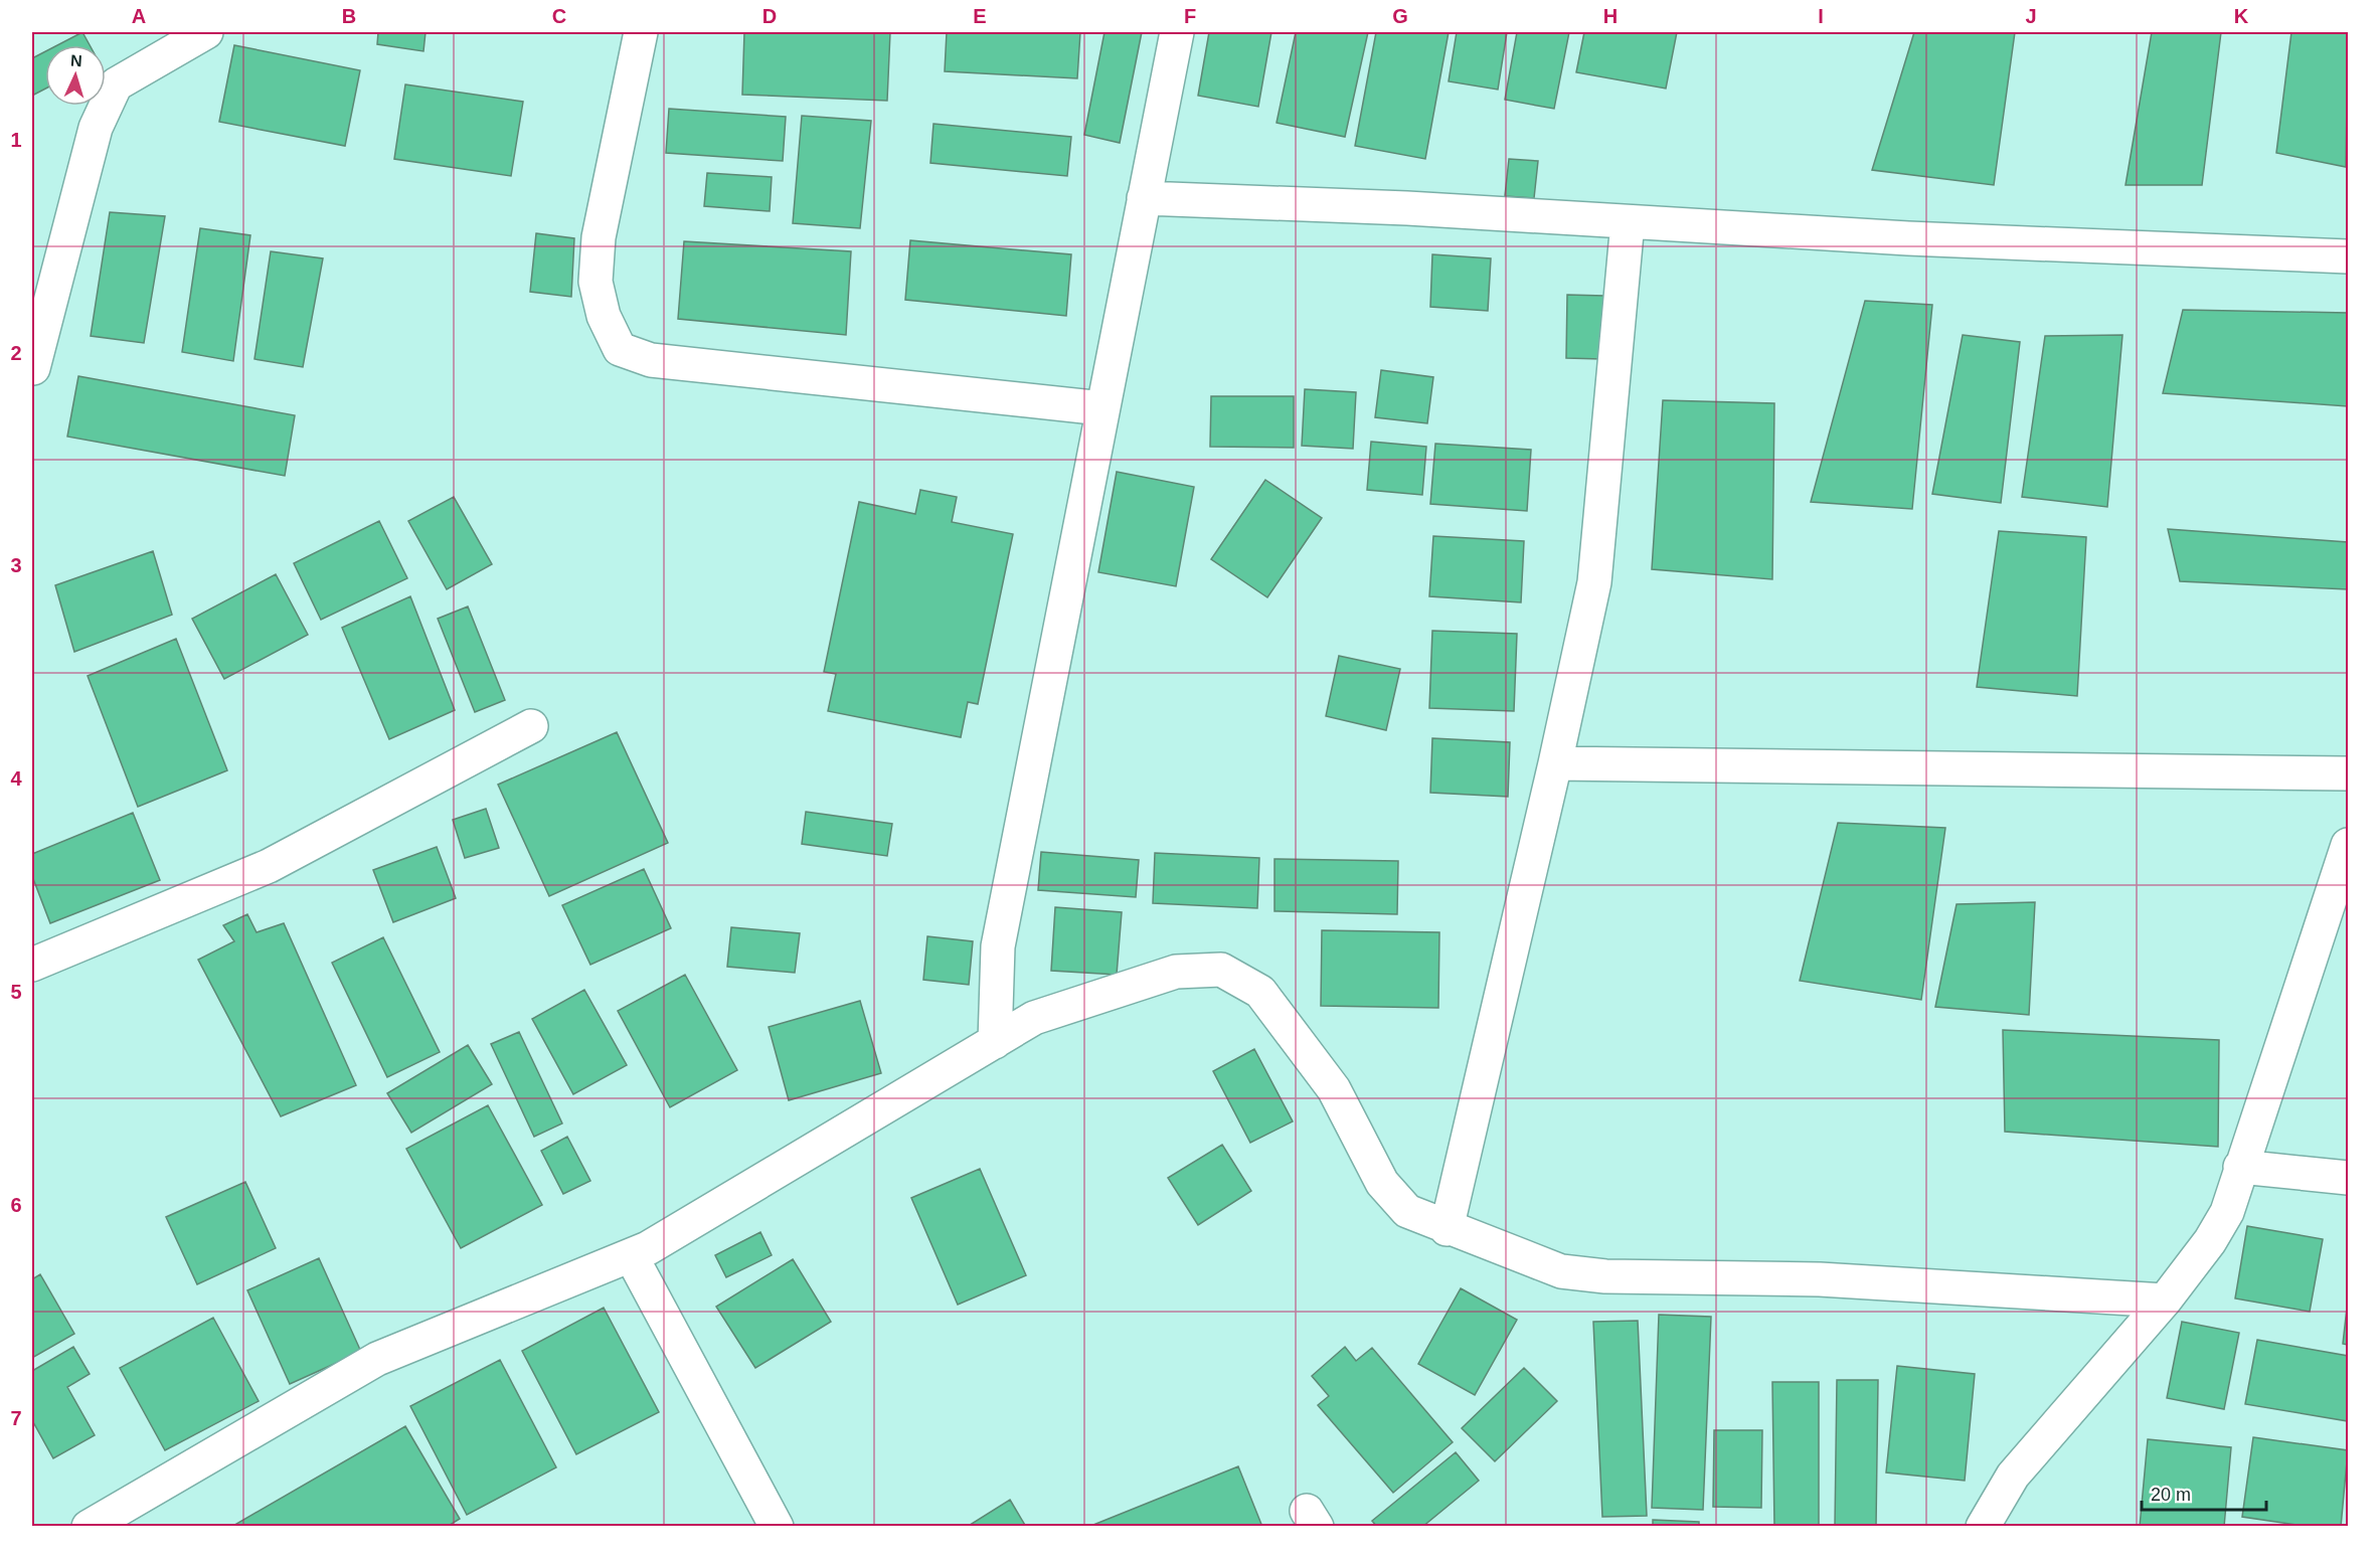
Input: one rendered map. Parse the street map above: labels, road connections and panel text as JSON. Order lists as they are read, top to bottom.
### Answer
{
  "scale_bar": "20 m",
  "north": "top",
  "grid": {
    "columns": [
      "A",
      "B",
      "C",
      "D",
      "E",
      "F",
      "G",
      "H",
      "I",
      "J",
      "K"
    ],
    "rows": [
      "1",
      "2",
      "3",
      "4",
      "5",
      "6",
      "7"
    ]
  }
}
